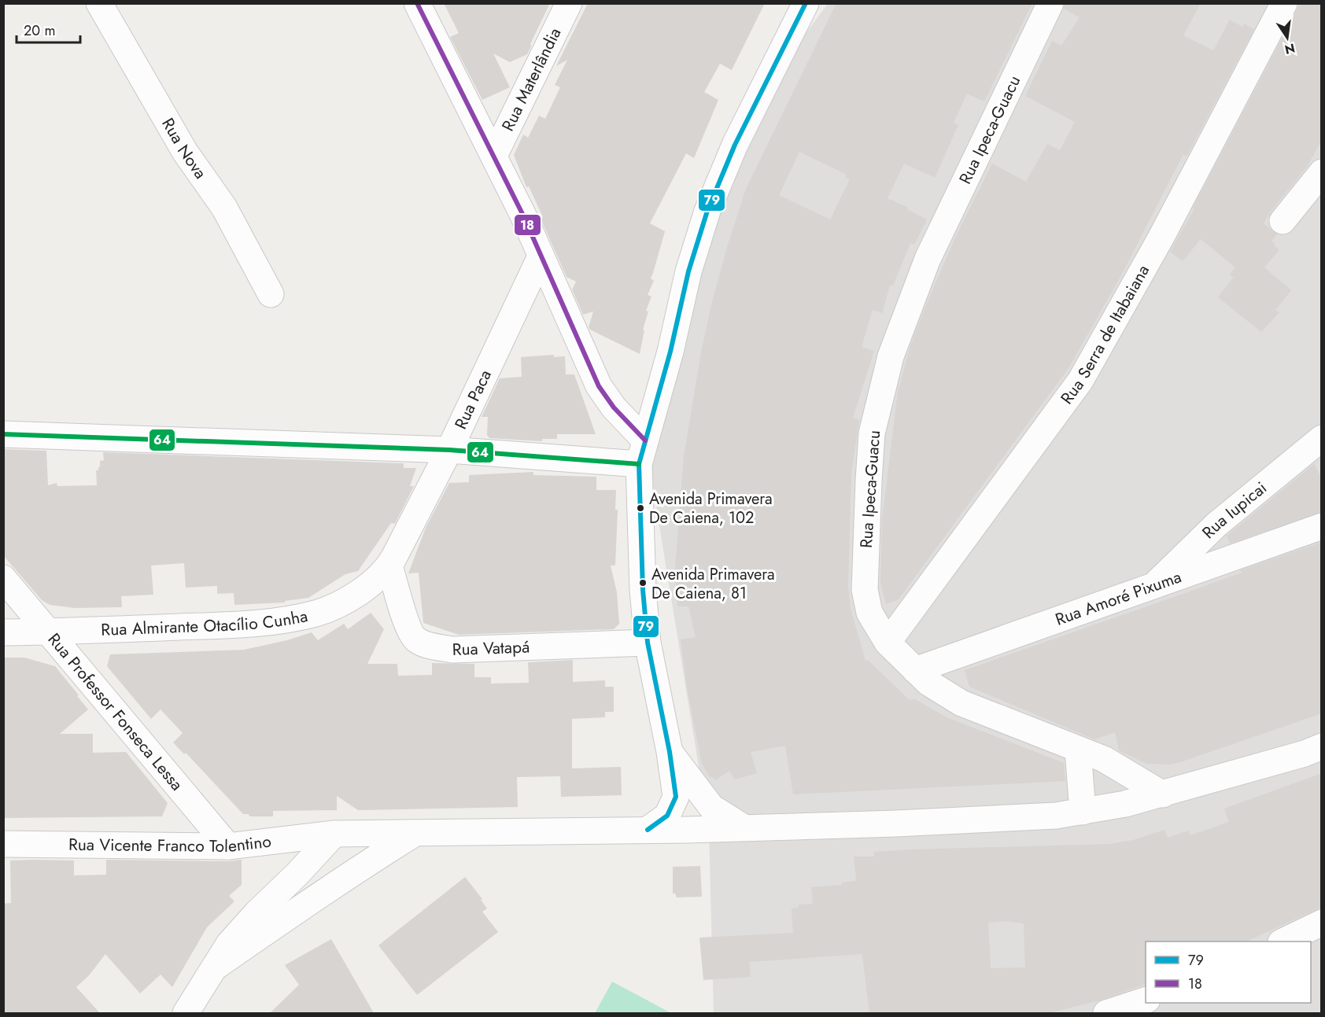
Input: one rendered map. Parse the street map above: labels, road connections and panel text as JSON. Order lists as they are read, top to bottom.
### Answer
{
  "streets": {
    "street": [
      "Rua Materlândia",
      "Rua Ipeca-Guacu",
      "Rua Nova",
      "Rua Serra de Itabaiana",
      "Rua Paca",
      "Rua Iupicai",
      "Rua Amoré Pixuma",
      "Rua Almirante Otacílio Cunha",
      "Rua Vatapá",
      "Rua Professor Fonseca Lessa",
      "Rua Vicente Franco Tolentino"
    ]
  },
  "crossings": [
    ["Rua Ipeca-Guacu", "Rua Serra de Itabaiana"],
    ["Rua Ipeca-Guacu", "Rua Amoré Pixuma"],
    ["Rua Ipeca-Guacu", "Rua Vicente Franco Tolentino"],
    ["Rua Paca", "Rua Almirante Otacílio Cunha"],
    ["Rua Paca", "Rua Vatapá"],
    ["Rua Iupicai", "Rua Amoré Pixuma"],
    ["Rua Almirante Otacílio Cunha", "Rua Vatapá"],
    ["Rua Almirante Otacílio Cunha", "Rua Professor Fonseca Lessa"],
    ["Rua Professor Fonseca Lessa", "Rua Vicente Franco Tolentino"]
  ],
  "places": ["Avenida Primavera De Caiena, 102", "Avenida Primavera De Caiena, 81"],
  "lines": ["transit line 79", "transit line 18", "transit line 64"],
  "legend": ["79", "18"],
  "scale_bar": "20 m",
  "north": "bottom"
}
